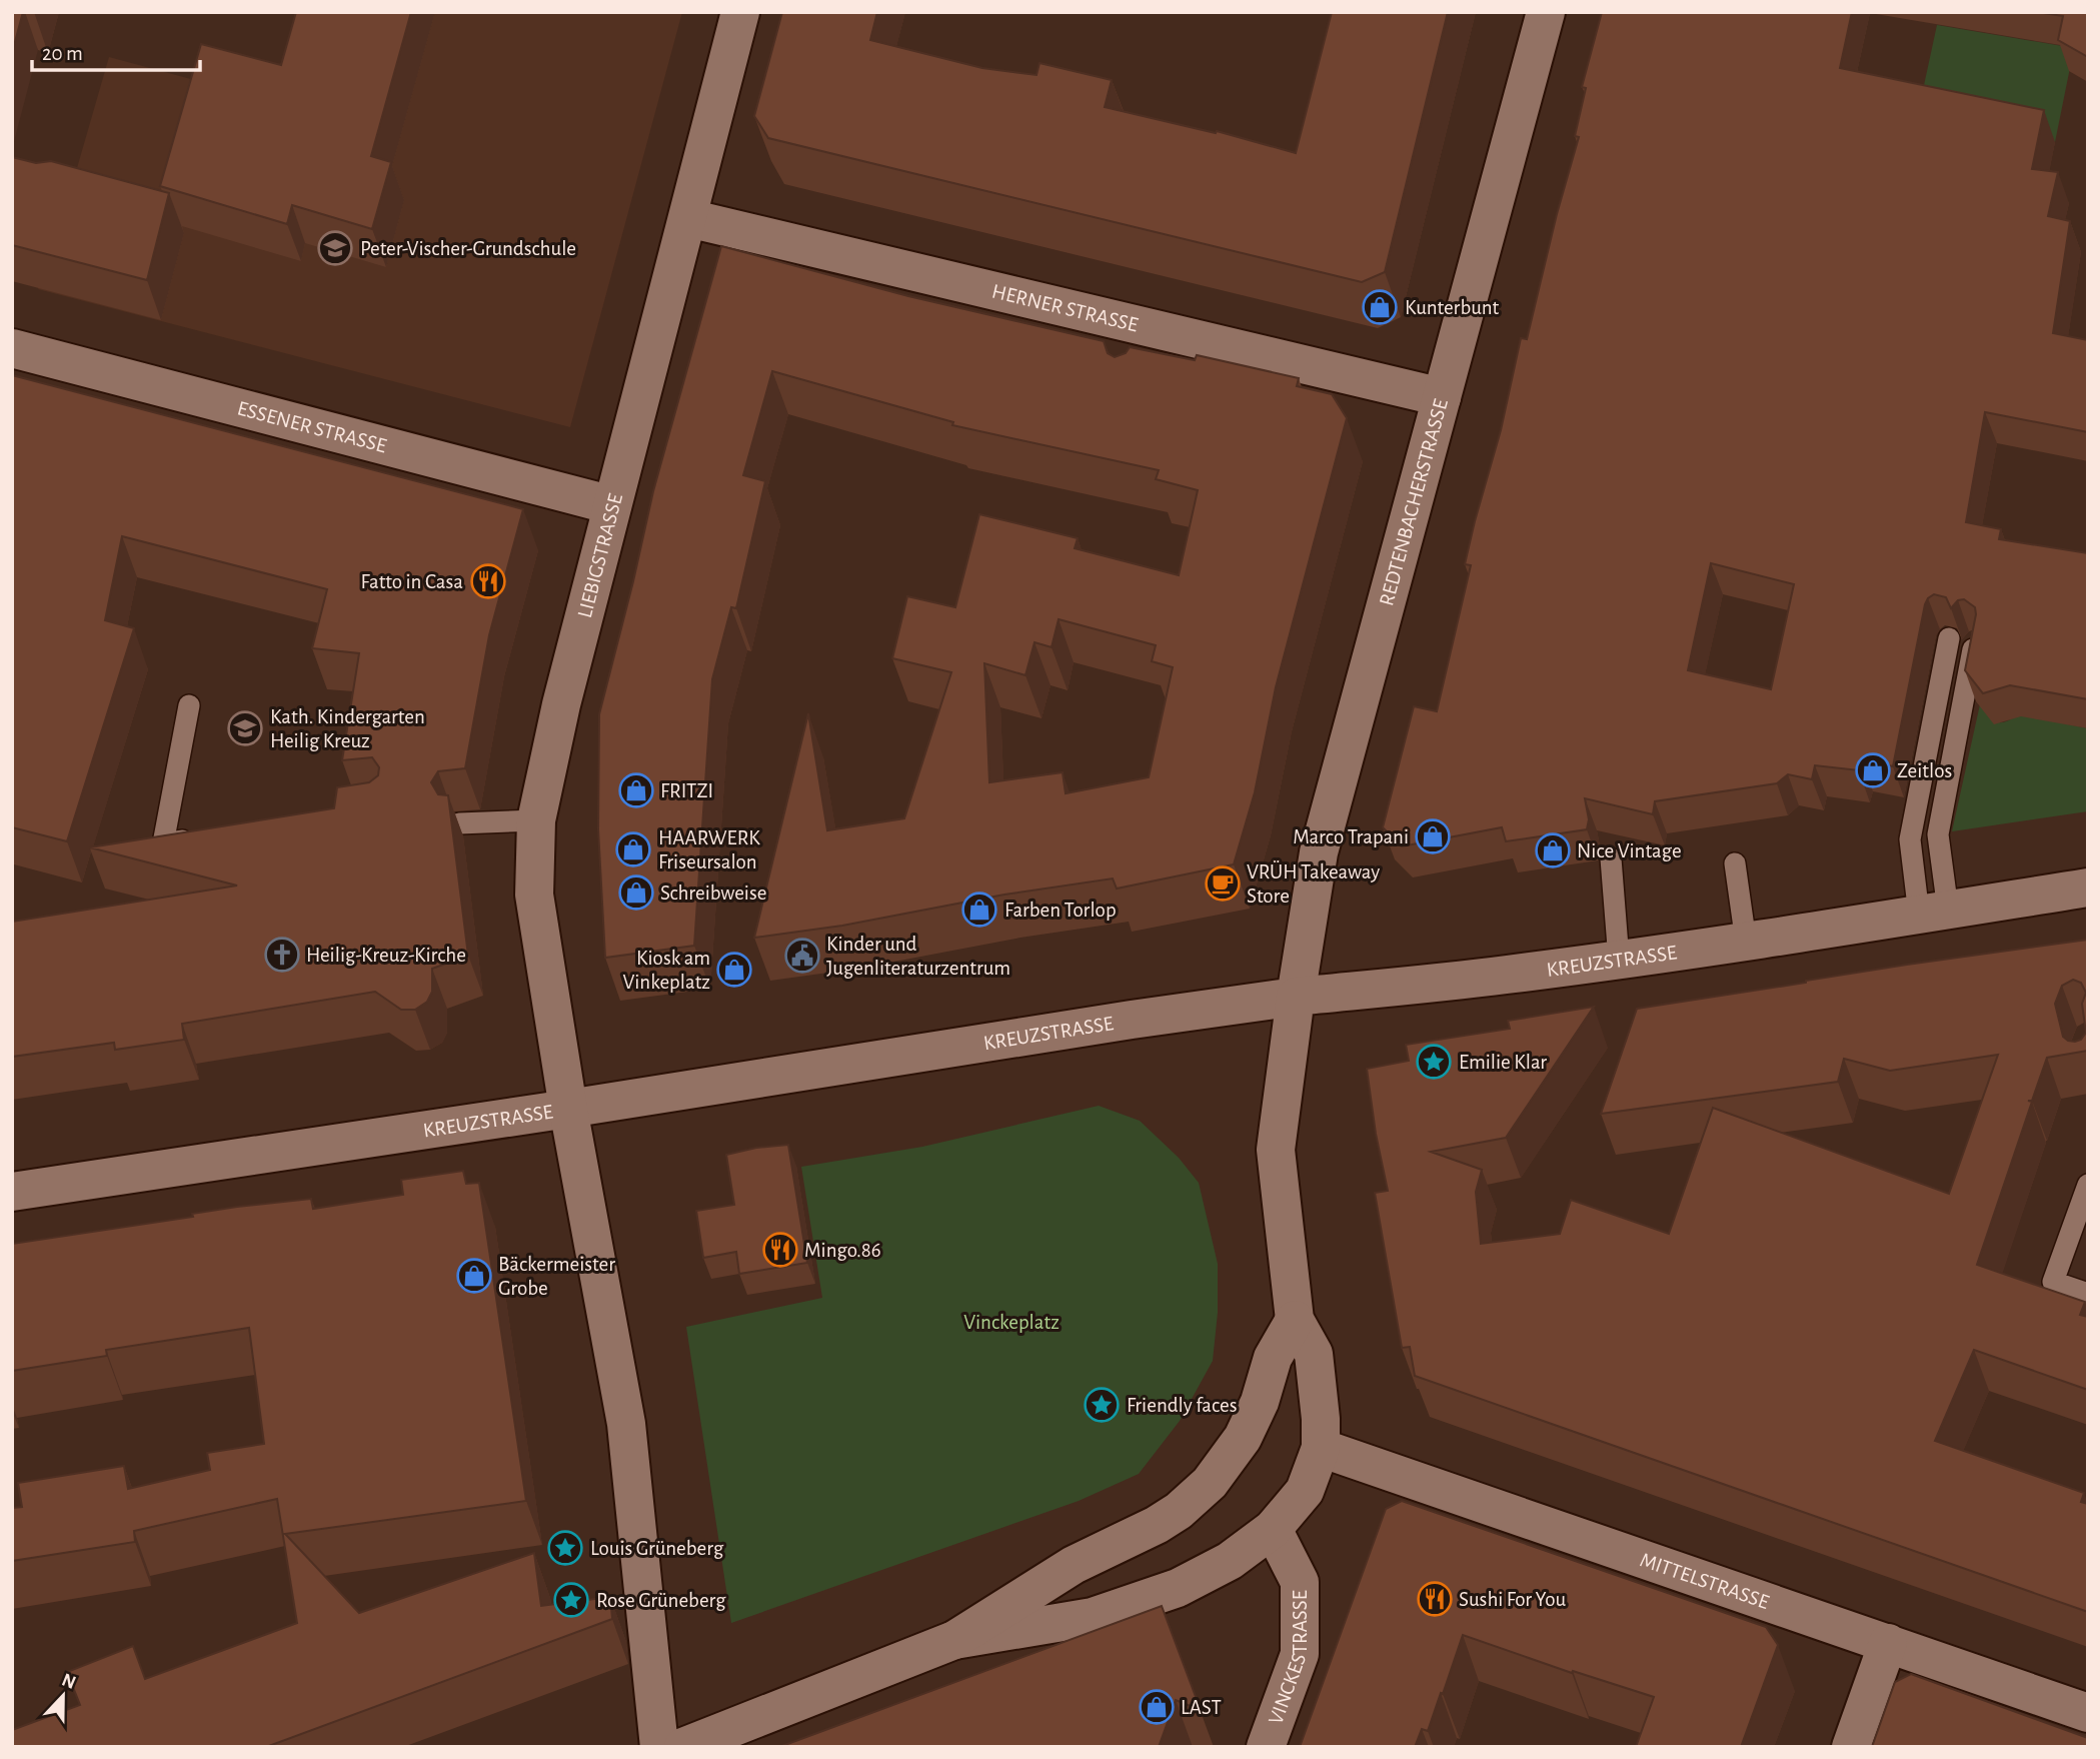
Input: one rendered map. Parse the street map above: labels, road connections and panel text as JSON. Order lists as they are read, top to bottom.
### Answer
{
  "streets": {
    "street": [
      "HERNER STRASSE",
      "ESSENER STRASSE",
      "REDTENBACHERSTRASSE",
      "LIEBIGSTRASSE",
      "KREUZSTRASSE",
      "MITTELSTRASSE",
      "VINCKESTRASSE"
    ]
  },
  "crossings": [
    ["HERNER STRASSE", "REDTENBACHERSTRASSE"],
    ["HERNER STRASSE", "LIEBIGSTRASSE"],
    ["ESSENER STRASSE", "LIEBIGSTRASSE"],
    ["REDTENBACHERSTRASSE", "KREUZSTRASSE"],
    ["LIEBIGSTRASSE", "KREUZSTRASSE"]
  ],
  "parks": ["Vinckeplatz"],
  "places": {
    "school or university": ["Peter-Vischer-Grundschule", "Kath. Kindergarten Heilig Kreuz"],
    "shop": [
      "Kunterbunt",
      "Zeitlos",
      "FRITZI",
      "Marco Trapani",
      "HAARWERK Friseursalon",
      "Nice Vintage",
      "Schreibweise",
      "Farben Torlop",
      "Kiosk am Vinkeplatz",
      "Bäckermeister Grobe",
      "LAST"
    ],
    "restaurant": ["Fatto in Casa", "Mingo.86", "Sushi For You"],
    "cafe": ["VRÜH Takeaway Store"],
    "church": ["Heilig-Kreuz-Kirche"],
    "public building": ["Kinder und Jugenliteraturzentrum"],
    "place": [
      "Emilie Klar",
      "Friendly faces",
      "Louis Grüneberg",
      "Rose Grüneberg"
    ]
  },
  "scale_bar": "20 m",
  "north": "top"
}
